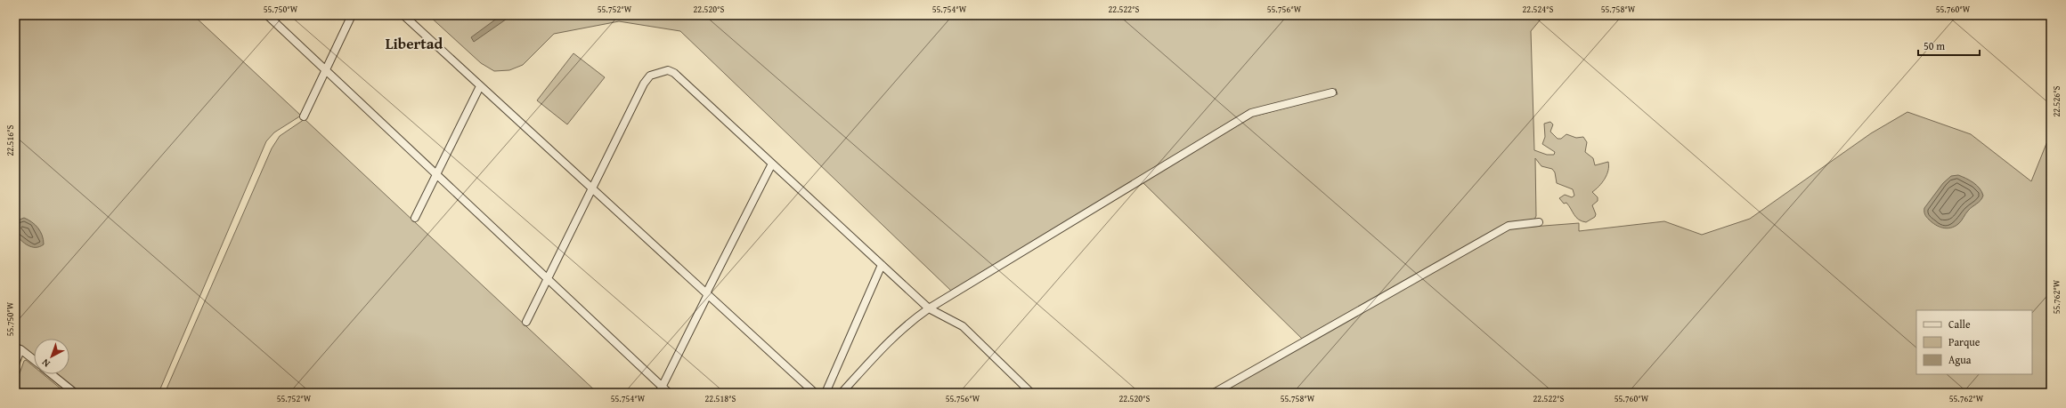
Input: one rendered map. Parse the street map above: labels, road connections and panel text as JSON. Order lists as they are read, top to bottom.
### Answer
{
  "districts": ["Libertad"],
  "legend": ["Calle", "Parque", "Agua"],
  "scale_bar": "50 m",
  "north": "bottom left",
  "coordinates": [
    "55.750°W",
    "55.752°W",
    "22.520°S",
    "55.754°W",
    "22.522°S",
    "55.756°W",
    "22.524°S",
    "55.758°W",
    "55.760°W",
    "22.526°S",
    "22.516°S",
    "55.762°W",
    "22.518°S"
  ]
}
